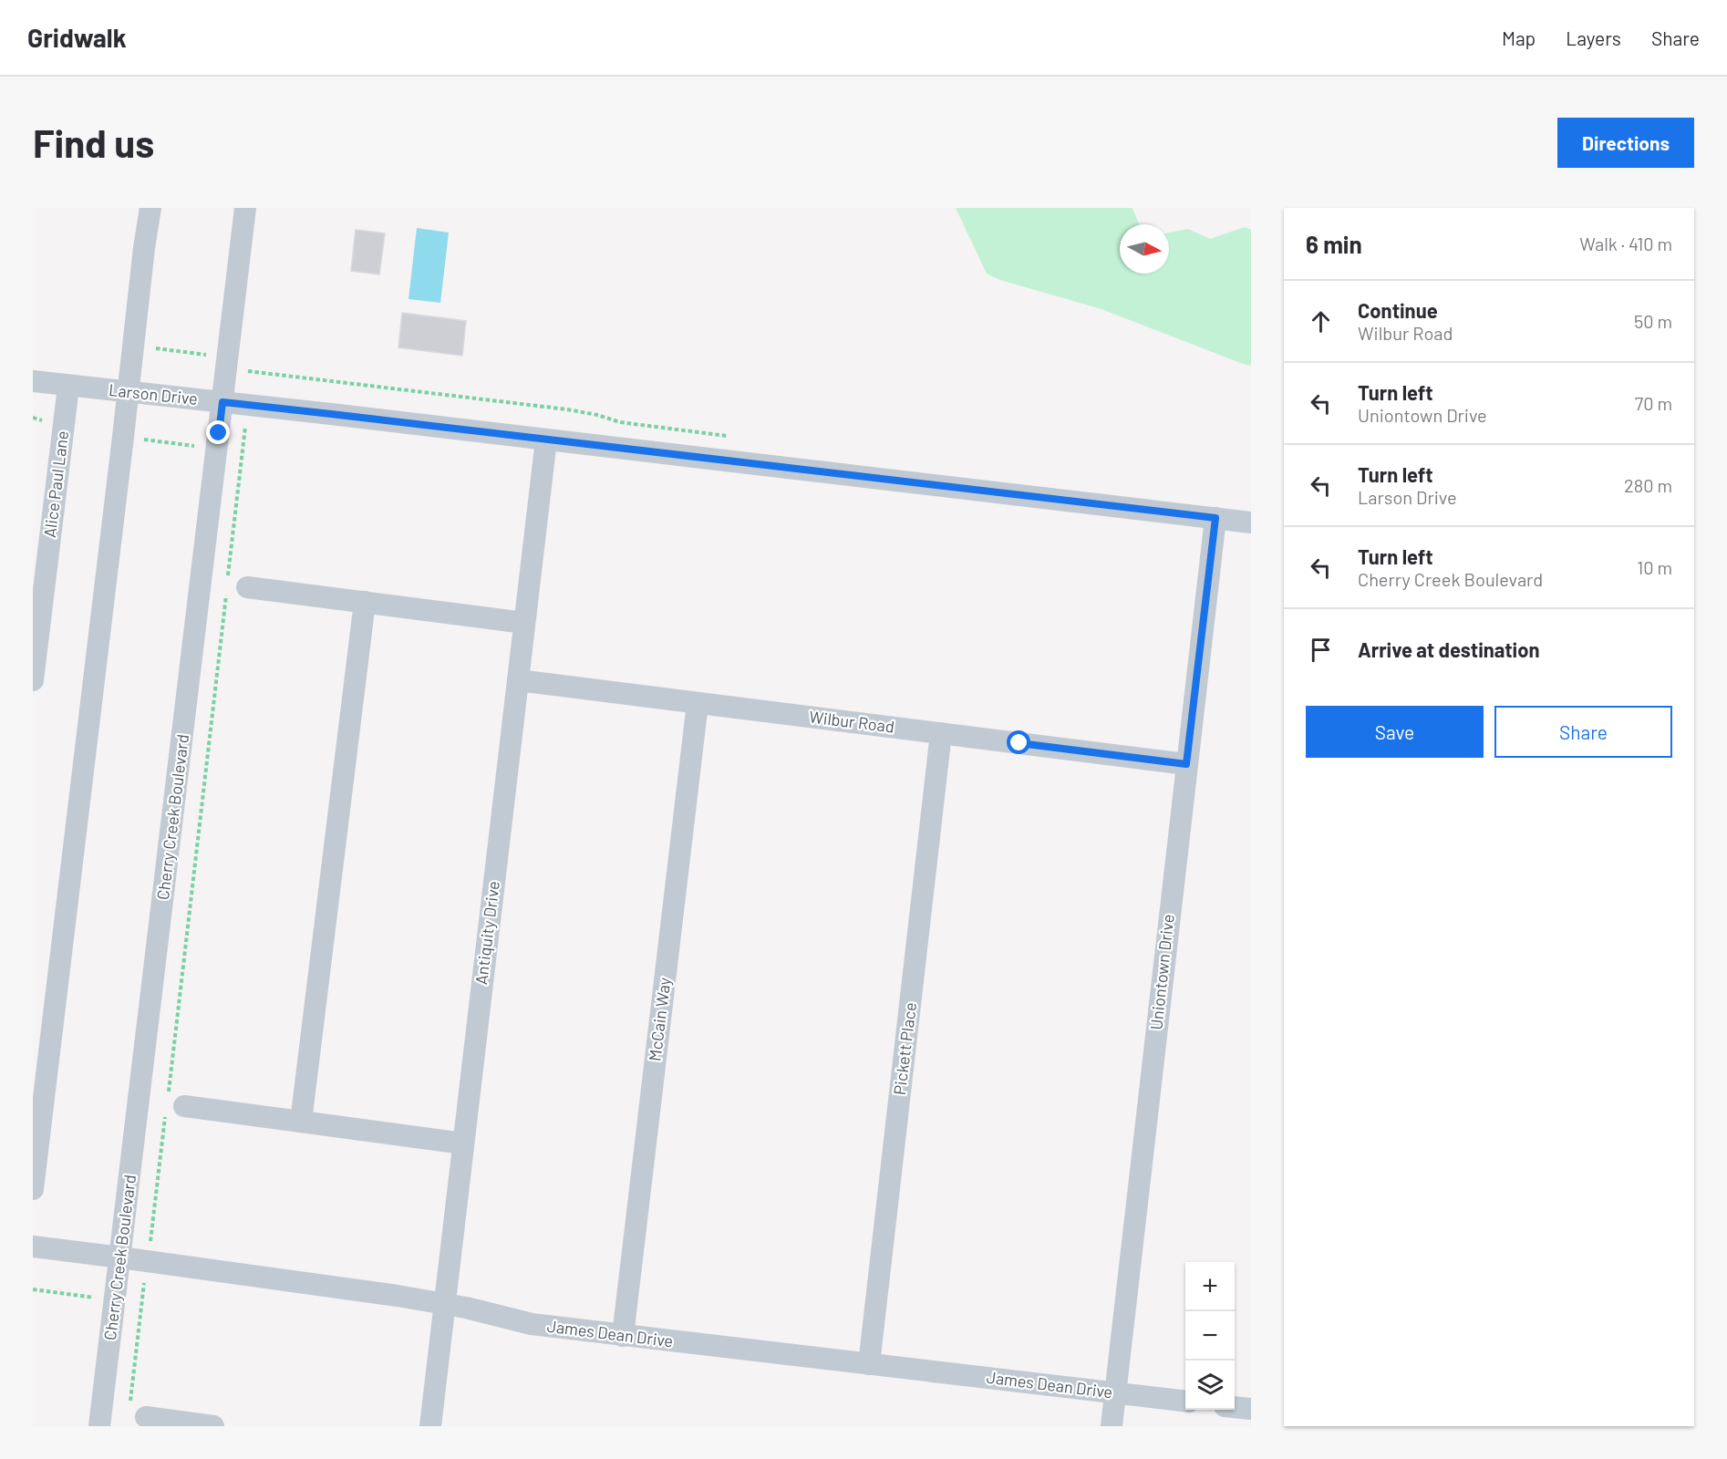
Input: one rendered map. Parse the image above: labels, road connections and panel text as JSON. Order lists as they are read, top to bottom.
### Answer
{
  "streets": {
    "street": [
      "Larson Drive",
      "Alice Paul Lane",
      "Wilbur Road",
      "Cherry Creek Boulevard",
      "Antiquity Drive",
      "Uniontown Drive",
      "McCain Way",
      "Pickett Place",
      "James Dean Drive"
    ]
  },
  "crossings": [
    ["Larson Drive", "Alice Paul Lane"],
    ["Larson Drive", "Cherry Creek Boulevard"],
    ["Larson Drive", "Antiquity Drive"],
    ["Larson Drive", "Uniontown Drive"],
    ["Wilbur Road", "Antiquity Drive"],
    ["Wilbur Road", "Uniontown Drive"],
    ["Wilbur Road", "McCain Way"],
    ["Wilbur Road", "Pickett Place"],
    ["Cherry Creek Boulevard", "James Dean Drive"],
    ["Antiquity Drive", "James Dean Drive"],
    ["Uniontown Drive", "James Dean Drive"],
    ["McCain Way", "James Dean Drive"],
    ["Pickett Place", "James Dean Drive"]
  ],
  "north": "right",
  "page": {
    "header": "Gridwalk",
    "nav": ["Map", "Layers", "Share"],
    "buttons": [
      "Directions",
      ["Save", "Share"]
    ],
    "title": "Find us",
    "heading": ["6 min", "Walk · 410 m"],
    "list": [
      ["Continue", "Wilbur Road", "50 m"],
      ["Turn left", "Uniontown Drive", "70 m"],
      ["Turn left", "Larson Drive", "280 m"],
      ["Turn left", "Cherry Creek Boulevard", "10 m"],
      "Arrive at destination"
    ],
    "map_buttons": ["+", "−"]
  }
}
